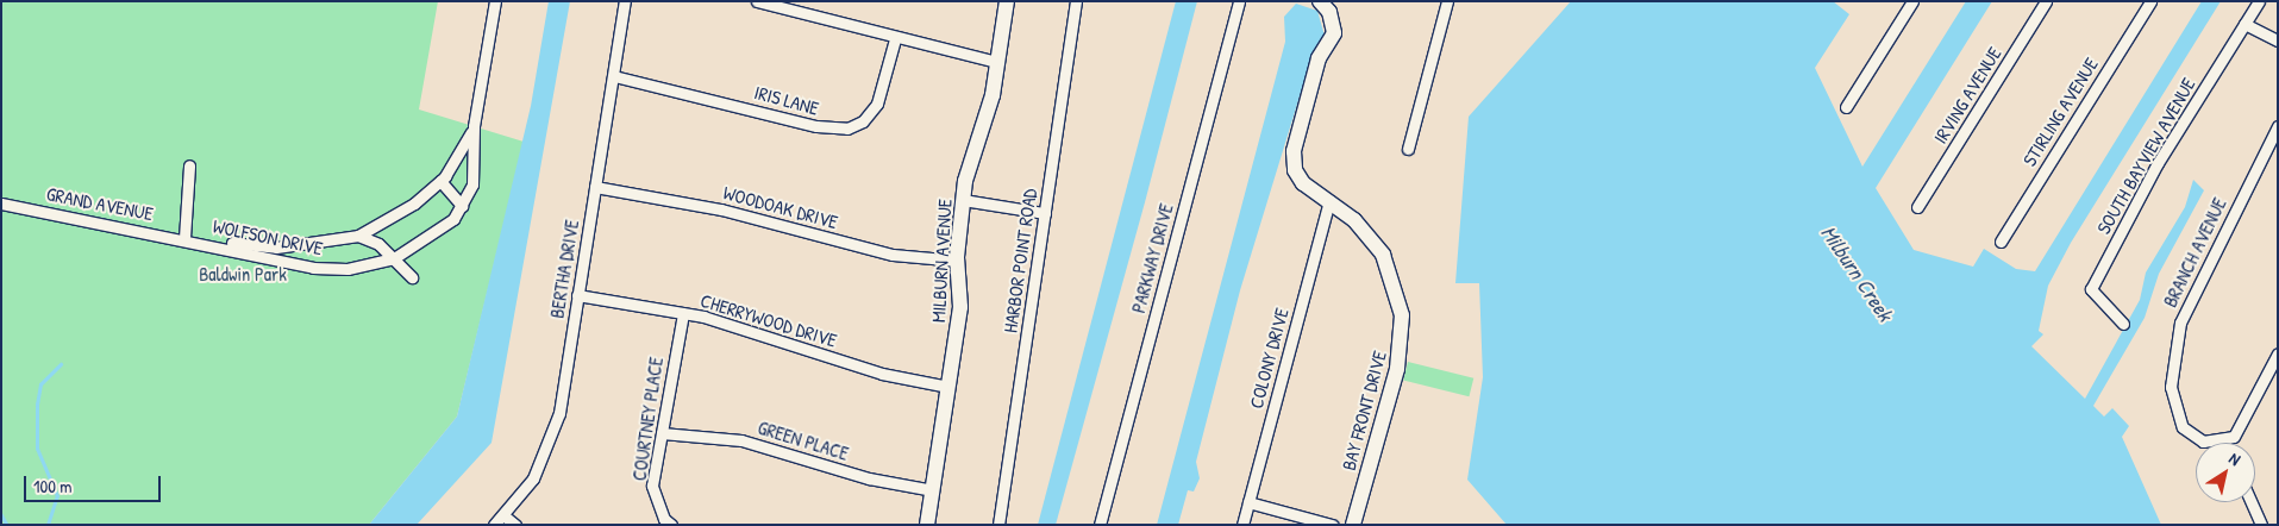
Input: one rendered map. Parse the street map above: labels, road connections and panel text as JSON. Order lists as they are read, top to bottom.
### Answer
{
  "streets": {
    "street": [
      "IRVING AVENUE",
      "IRIS LANE",
      "STIRLING AVENUE",
      "SOUTH BAYVIEW AVENUE",
      "GRAND AVENUE",
      "WOODOAK DRIVE",
      "WOLFSON DRIVE",
      "BRANCH AVENUE",
      "PARKWAY DRIVE",
      "MILBURN AVENUE",
      "HARBOR POINT ROAD",
      "BERTHA DRIVE",
      "CHERRYWOOD DRIVE",
      "COLONY DRIVE",
      "BAY FRONT DRIVE",
      "COURTNEY PLACE",
      "GREEN PLACE"
    ]
  },
  "crossings": [
    ["IRIS LANE", "BERTHA DRIVE"],
    ["GRAND AVENUE", "WOLFSON DRIVE"],
    ["WOODOAK DRIVE", "MILBURN AVENUE"],
    ["WOODOAK DRIVE", "BERTHA DRIVE"],
    ["MILBURN AVENUE", "CHERRYWOOD DRIVE"],
    ["MILBURN AVENUE", "GREEN PLACE"],
    ["BERTHA DRIVE", "CHERRYWOOD DRIVE"],
    ["CHERRYWOOD DRIVE", "COURTNEY PLACE"],
    ["COLONY DRIVE", "BAY FRONT DRIVE"],
    ["COURTNEY PLACE", "GREEN PLACE"]
  ],
  "water": ["Milburn Creek"],
  "parks": ["Baldwin Park"],
  "scale_bar": "100 m",
  "north": "top right"
}
